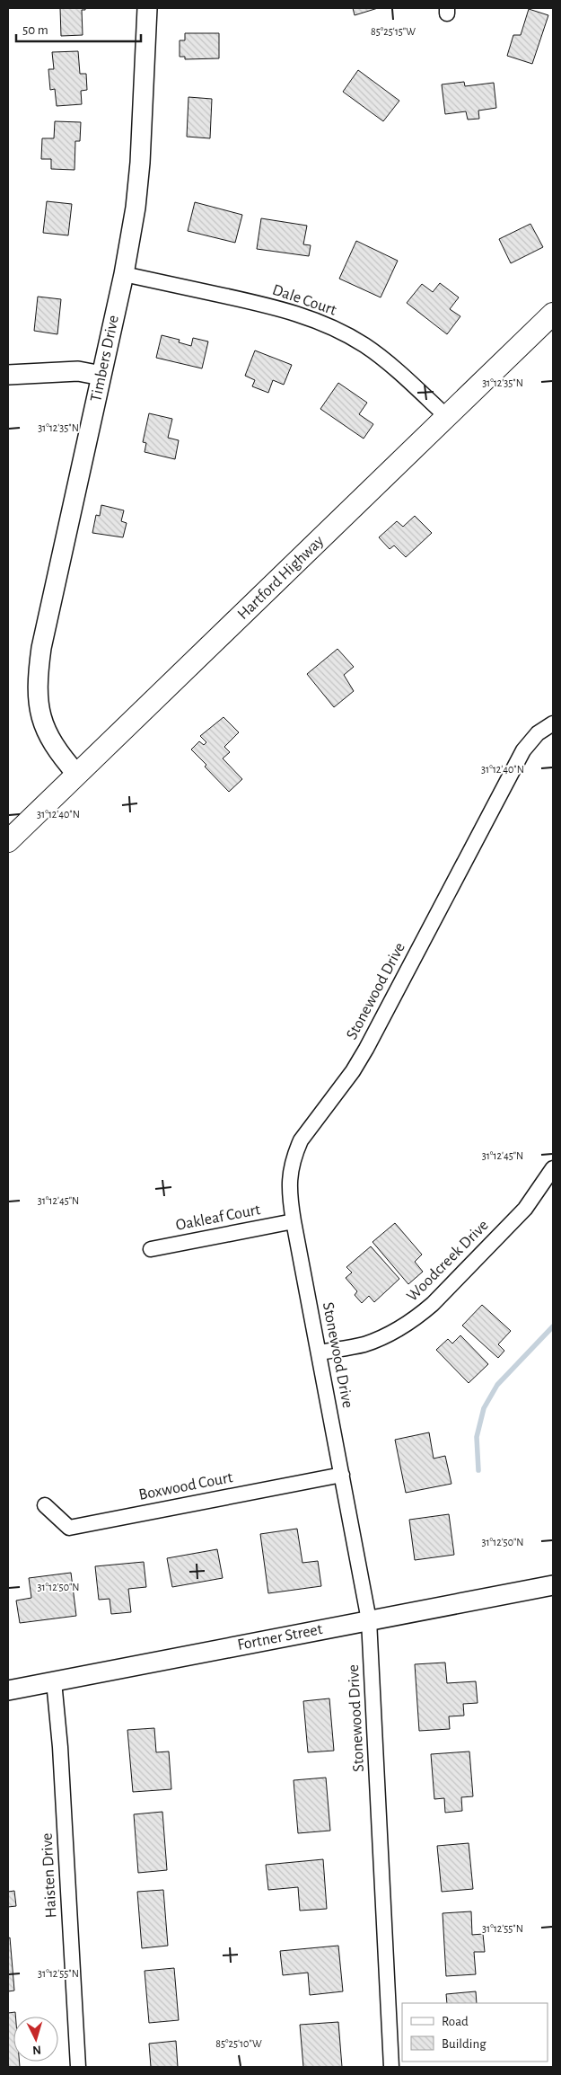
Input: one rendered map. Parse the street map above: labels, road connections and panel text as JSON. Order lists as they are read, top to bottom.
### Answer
{
  "streets": {
    "main road": ["Hartford Highway"],
    "street": [
      "Dale Court",
      "Timbers Drive",
      "Stonewood Drive",
      "Oakleaf Court",
      "Woodcreek Drive",
      "Boxwood Court",
      "Fortner Street",
      "Haisten Drive"
    ]
  },
  "crossings": [
    ["Dale Court", "Timbers Drive"],
    ["Dale Court", "Hartford Highway"],
    ["Timbers Drive", "Hartford Highway"],
    ["Stonewood Drive", "Oakleaf Court"],
    ["Stonewood Drive", "Woodcreek Drive"],
    ["Stonewood Drive", "Boxwood Court"],
    ["Stonewood Drive", "Fortner Street"],
    ["Fortner Street", "Haisten Drive"]
  ],
  "legend": ["Road", "Building"],
  "scale_bar": "50 m",
  "north": "bottom",
  "coordinates": [
    "85°25'15\"W",
    "31°12'35\"N",
    "31°12'40\"N",
    "31°12'45\"N",
    "31°12'50\"N",
    "31°12'55\"N",
    "85°25'10\"W"
  ]
}
